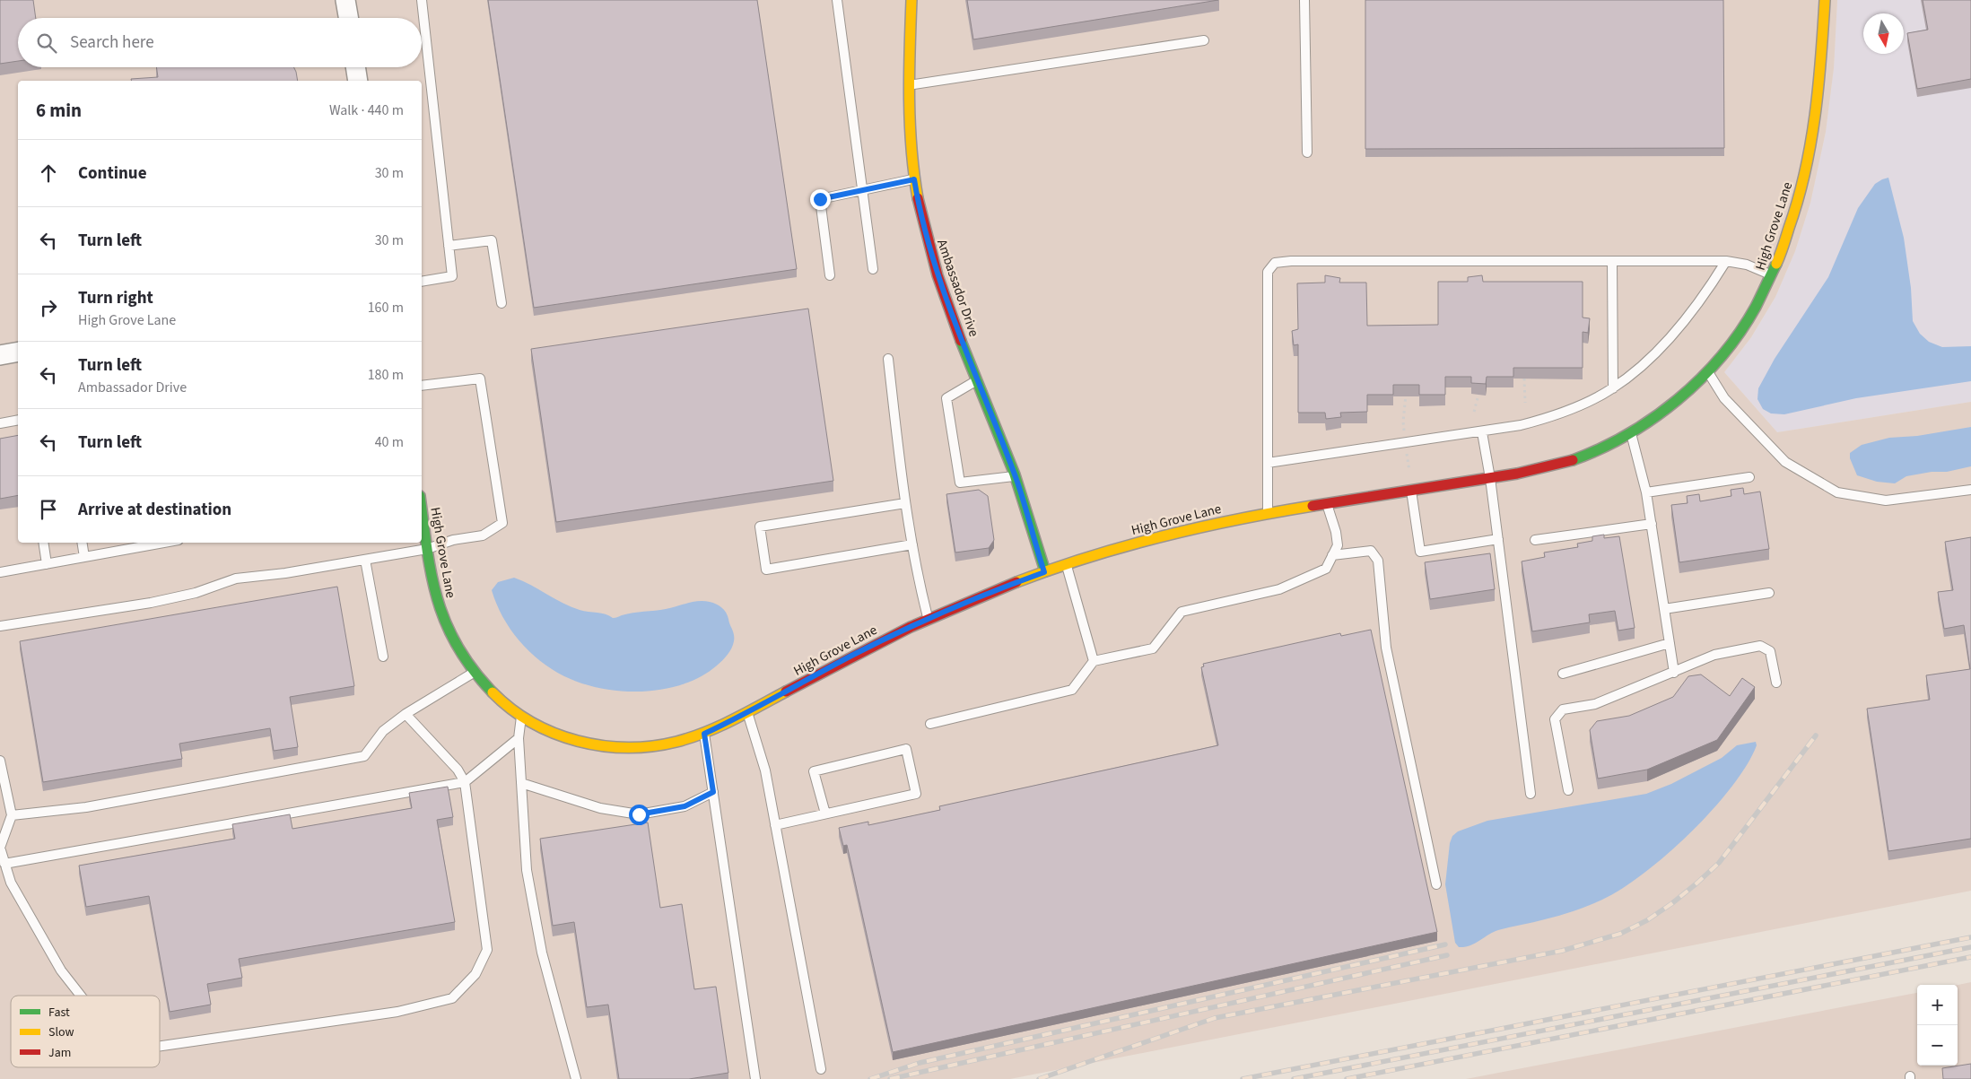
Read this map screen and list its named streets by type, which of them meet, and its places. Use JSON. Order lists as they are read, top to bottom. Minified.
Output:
{"streets":{"street":["High Grove Lane","Ambassador Drive"]},"crossings":[["High Grove Lane","Ambassador Drive"]],"legend":["Fast","Slow","Jam"],"north":"bottom","page":{"search":"Search here","heading":["6 min","Walk · 440 m"],"list":[["Continue","30 m"],["Turn left","30 m"],["Turn right","High Grove Lane","160 m"],["Turn left","Ambassador Drive","180 m"],["Turn left","40 m"],"Arrive at destination"],"map_buttons":["+","−"]}}
